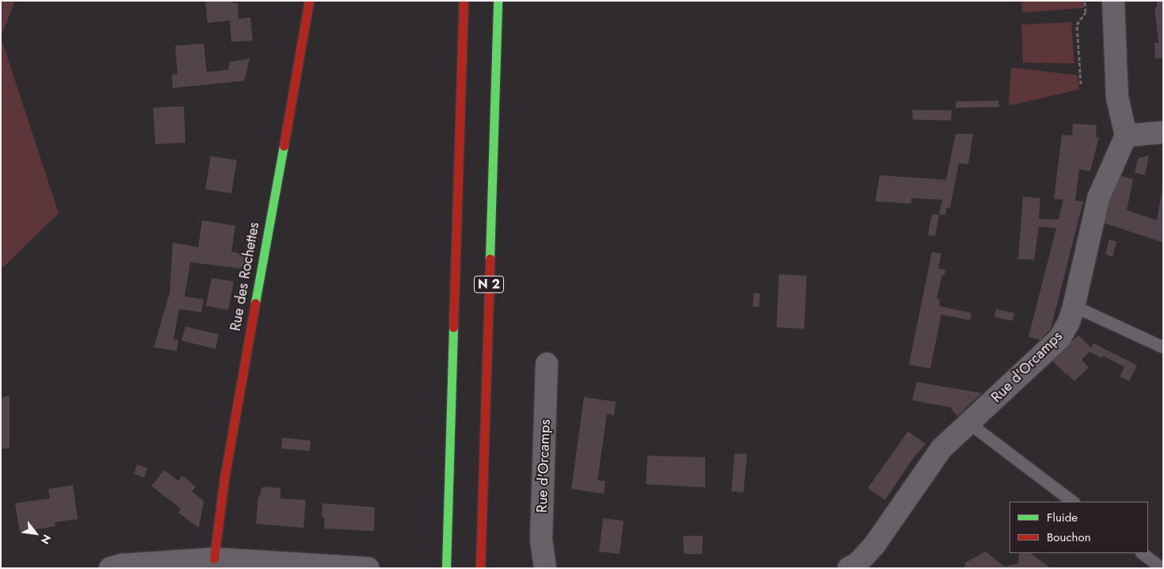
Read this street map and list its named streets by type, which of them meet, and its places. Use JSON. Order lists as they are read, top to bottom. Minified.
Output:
{"streets":{"main road":["Rue des Rochettes","N 2"],"street":["Rue d'Orcamps"]},"legend":["Fluide","Bouchon"],"north":"bottom right"}
